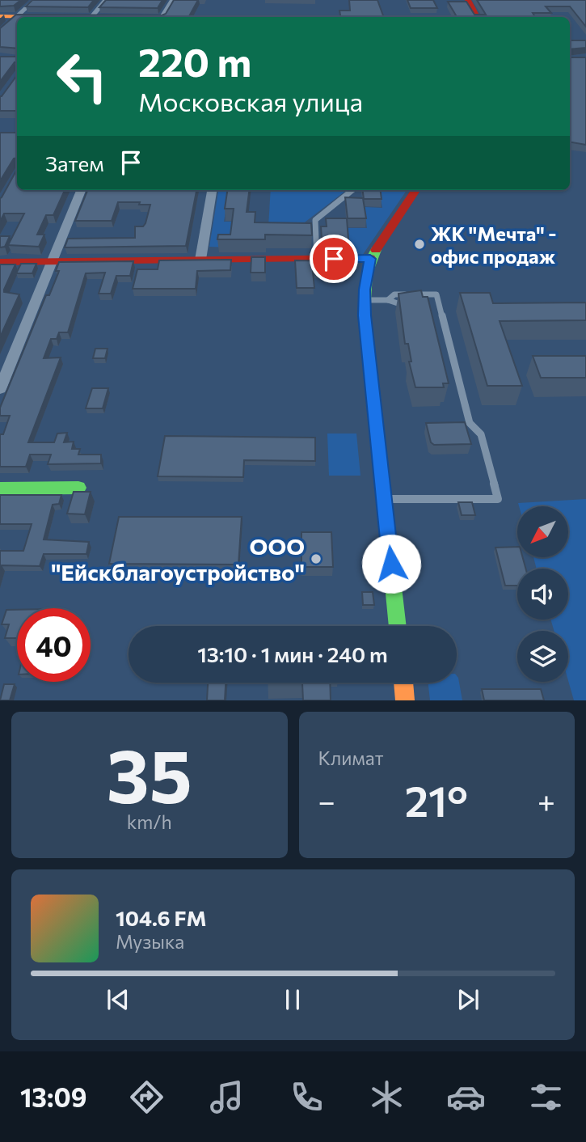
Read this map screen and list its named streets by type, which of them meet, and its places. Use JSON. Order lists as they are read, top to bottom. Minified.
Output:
{"places":["ЖК \"Мечта\" - офис продаж","ООО \"Ейскблагоустройство\""],"north":"bottom left","page":{"turn":["220 m","Московская улица"],"then":"Затем","limit":"40","trip":"13:10 · 1 мин · 240 m","tile":[["35","km/h"],"Климат"],"heat":["−","21°","+"],"song":["104.6 FM","Музыка"],"tabs":"13:09"}}
